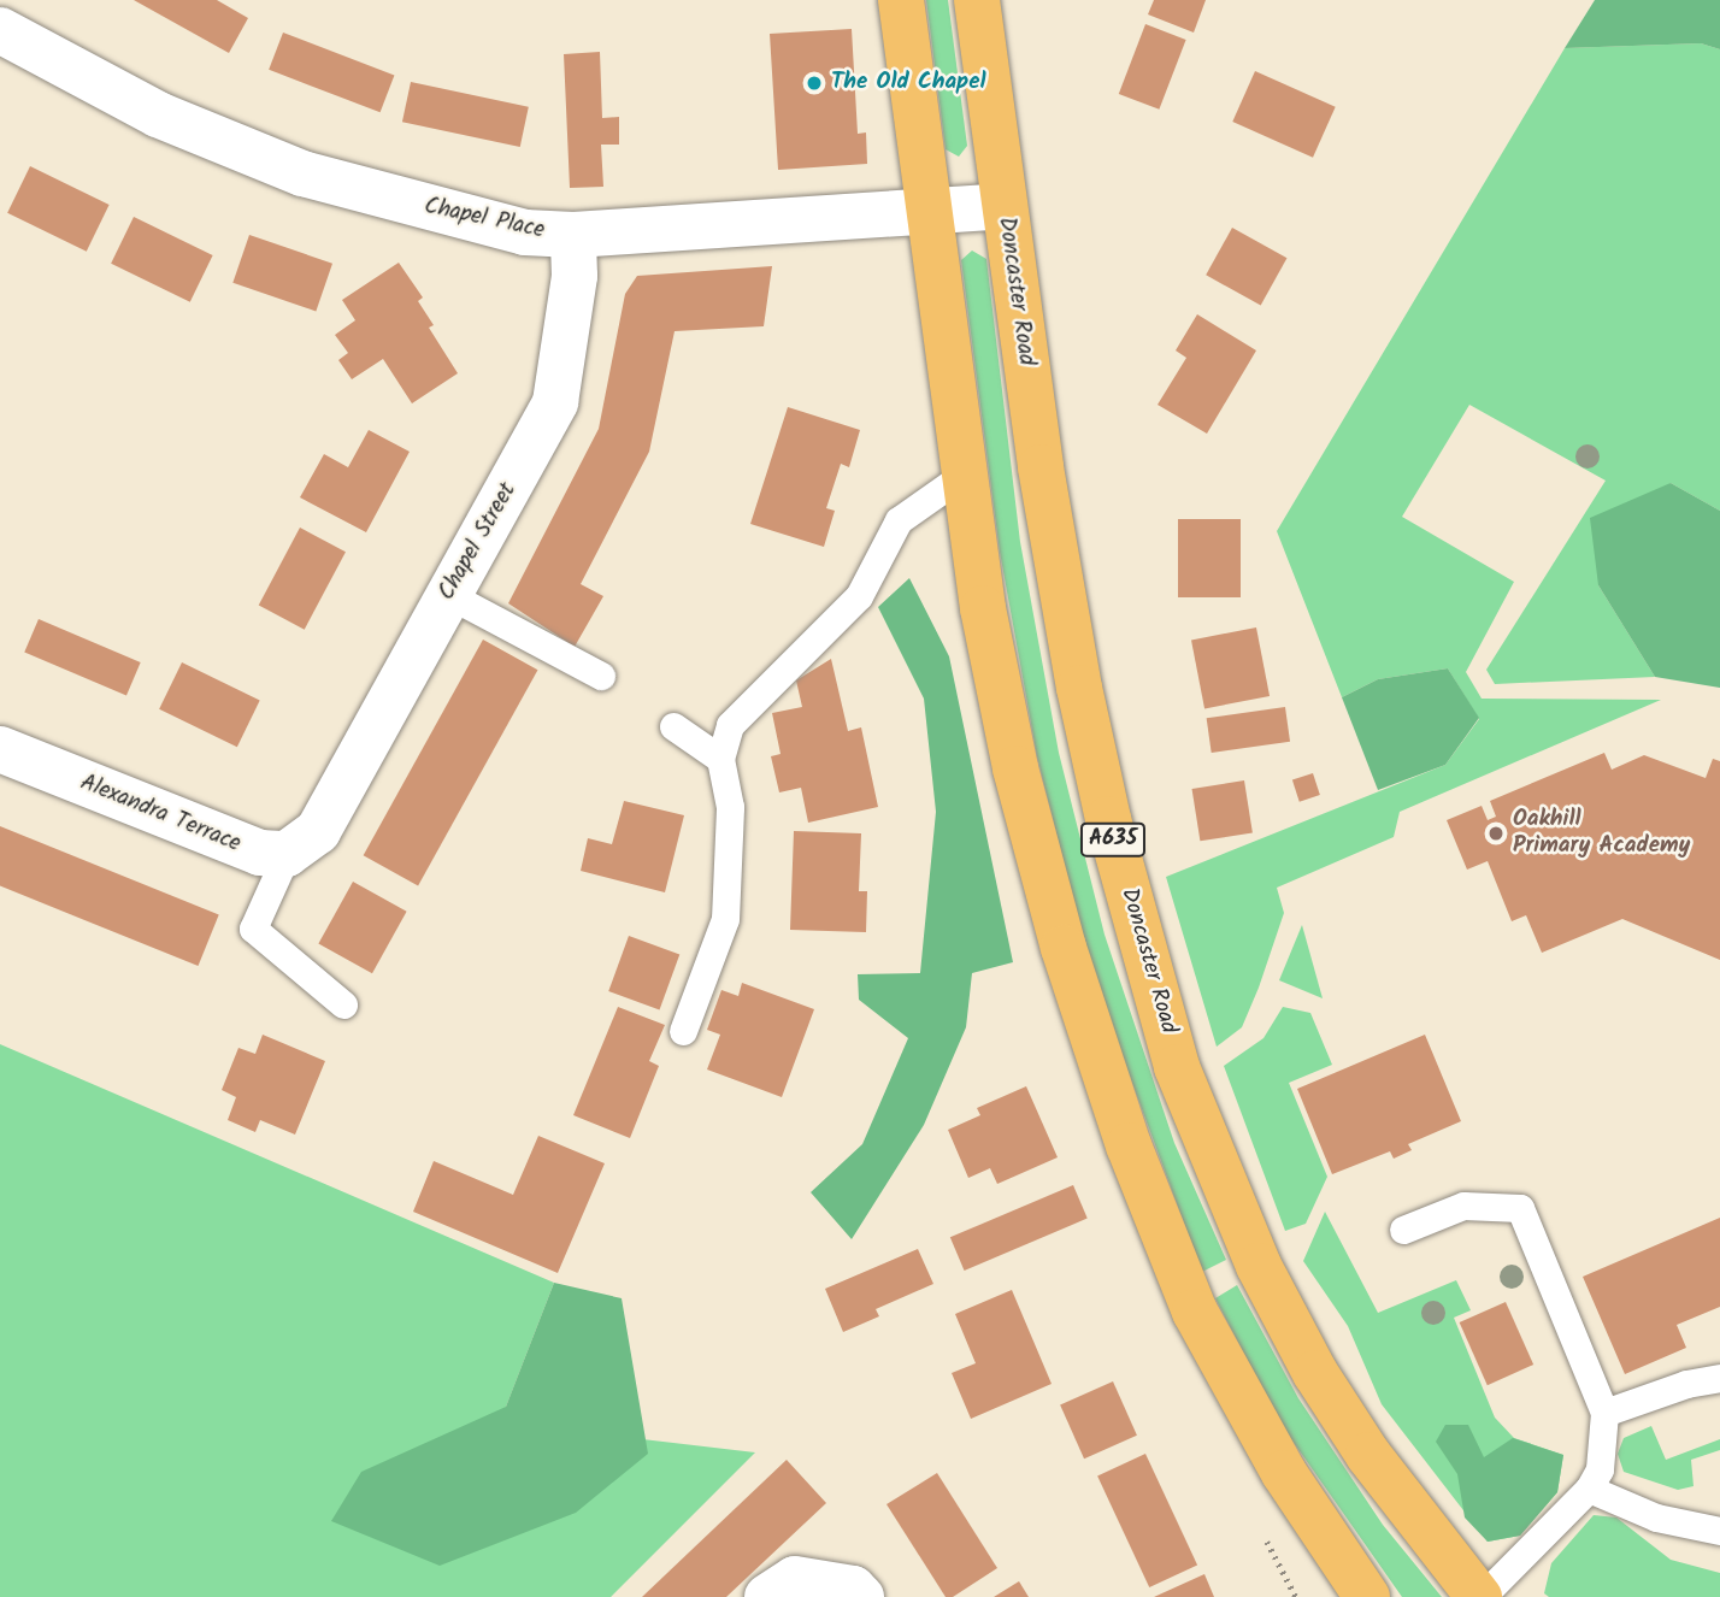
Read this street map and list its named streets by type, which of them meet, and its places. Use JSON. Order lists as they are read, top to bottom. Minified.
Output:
{"streets":{"highway":["Doncaster Road","A635"],"street":["Chapel Place","Chapel Street","Alexandra Terrace"]},"crossings":[["Chapel Place","Doncaster Road"],["Chapel Place","Chapel Street"],["Chapel Street","Alexandra Terrace"]],"places":["The Old Chapel","Oakhill Primary Academy"]}
